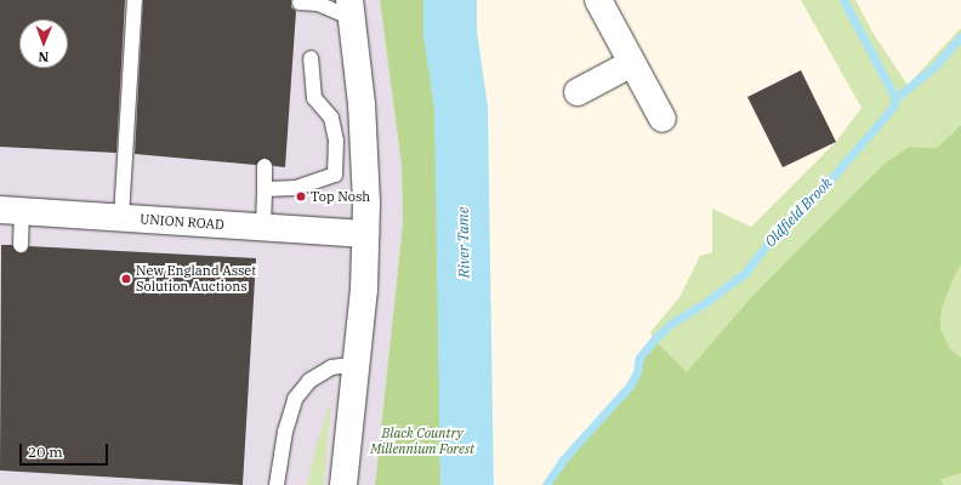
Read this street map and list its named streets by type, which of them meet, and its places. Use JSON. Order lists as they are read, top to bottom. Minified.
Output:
{"streets":{"street":["UNION ROAD"]},"water":["Oldfield Brook","River Tame"],"parks":["Black Country Millennium Forest"],"places":["Top Nosh","New England Asset Solution Auctions"],"scale_bar":"20 m","north":"bottom"}
